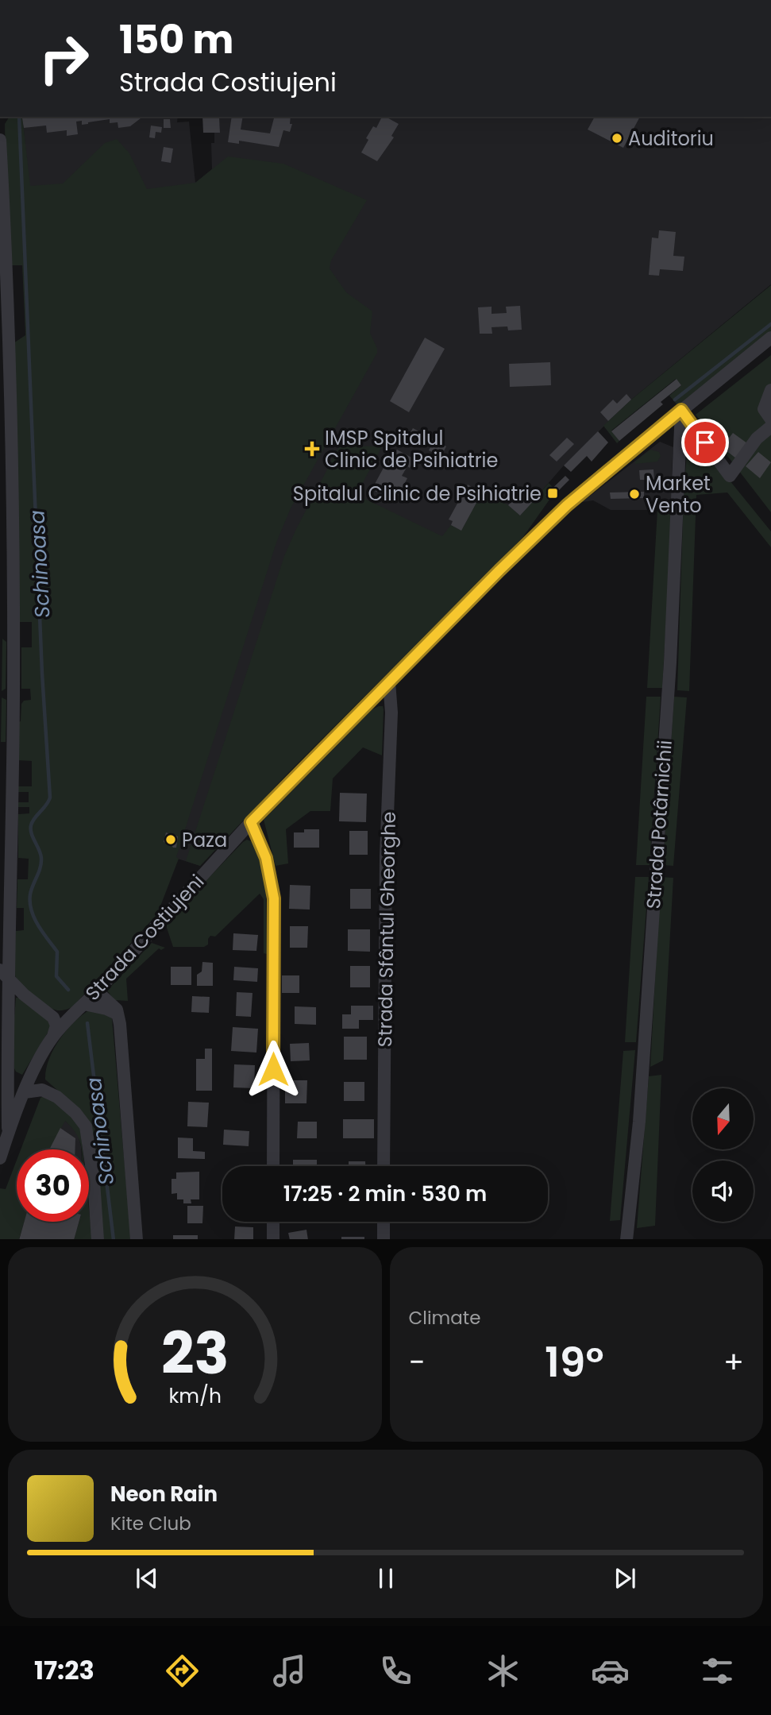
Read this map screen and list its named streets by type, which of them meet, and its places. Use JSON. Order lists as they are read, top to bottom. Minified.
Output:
{"streets":{"street":["Strada Potârnichii","Strada Sfântul Gheorghe","Strada Costiujeni"]},"crossings":[["Strada Potârnichii","Strada Costiujeni"],["Strada Sfântul Gheorghe","Strada Costiujeni"]],"water":["Schinoasa"],"places":{"other":["Auditoriu","Market Vento","Paza"],"health":["IMSP Spitalul Clinic de Psihiatrie"],"transit":["Spitalul Clinic de Psihiatrie"]},"north":"bottom","page":{"turn":["150 m","Strada Costiujeni"],"limit":"30","trip":"17:25 · 2 min · 530 m","tile":"Climate","heat":["−","19°","+"],"song":["Neon Rain","Kite Club"],"tabs":"17:23","gauge":["23","km/h"]}}
